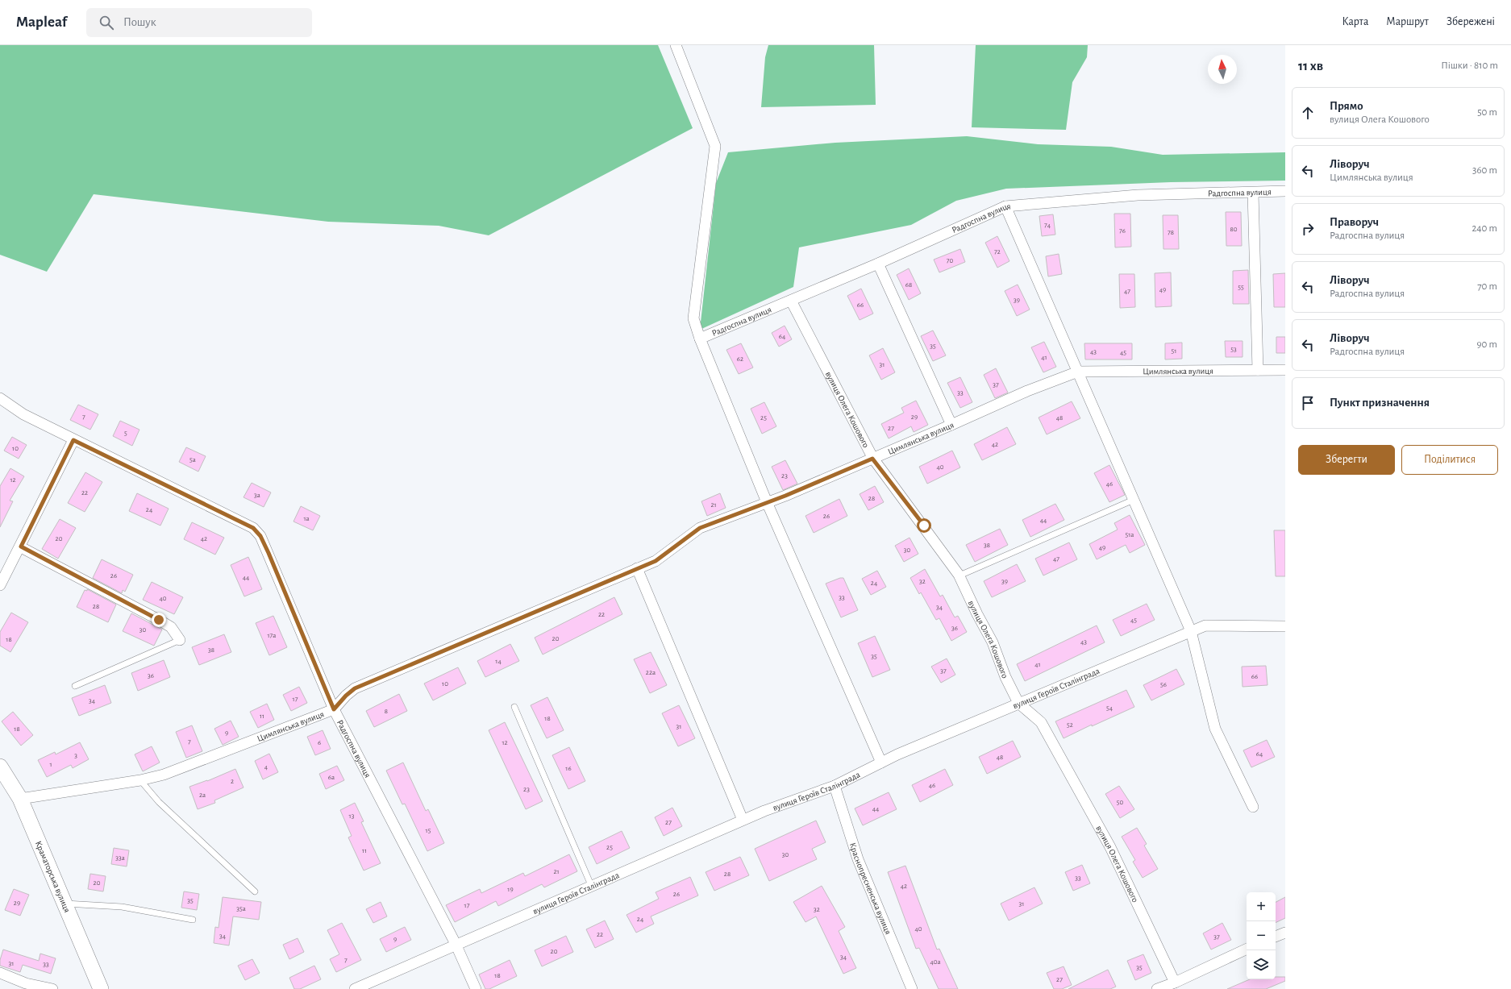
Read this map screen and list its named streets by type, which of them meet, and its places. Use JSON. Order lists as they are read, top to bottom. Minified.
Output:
{"streets":{"street":["Радгоспна вулиця","Цимлянська вулиця","вулиця Олега Кошового","вулиця Героїв Сталінграда","Краматорська вулиця","Краснопресненська вулиця"]},"crossings":[["Радгоспна вулиця","Цимлянська вулиця"],["Радгоспна вулиця","вулиця Олега Кошового"],["Радгоспна вулиця","вулиця Героїв Сталінграда"],["Цимлянська вулиця","вулиця Олега Кошового"],["Цимлянська вулиця","Краматорська вулиця"],["вулиця Олега Кошового","вулиця Героїв Сталінграда"],["вулиця Героїв Сталінграда","Краснопресненська вулиця"]],"house_numbers":["74","80","76","78","72","70","68","55","49","47","39","66","64","35","53","51","43","45","41","62","31","37","33","7","29","25","48","27","5","42","10","5а","40","23","12","46","22","3а","28","21","24","26","1а","44","51а","20","42","38","49","30","47","26","44","32","39","24","33","40","28","34","22","45","36","30","17а","20","18","43","38","35","14","41","37","22а","36","66","10","56","17","34","54","8","11","18","52","31","18","9","7","6","12","64","3","48","1","4","16","6а","2","46","23","2а","50","44","13","27","15","25","11","30","33а","21","28","33","20","42","19","26","35","29","31","17","35а","32","24","40","22","34","37","9","20","34","7","40а","31","33","35","18","27"],"north":"top","page":{"header":"Mapleaf","search":"Пошук","nav":["Карта","Маршрут","Збережені"],"heading":["11 хв","Пішки · 810 m"],"list":[["Прямо","вулиця Олега Кошового","50 m"],["Ліворуч","Цимлянська вулиця","360 m"],["Праворуч","Радгоспна вулиця","240 m"],["Ліворуч","Радгоспна вулиця","70 m"],["Ліворуч","Радгоспна вулиця","90 m"],"Пункт призначення"],"buttons":["Зберегти","Поділитися"],"map_buttons":["+","−"]}}
